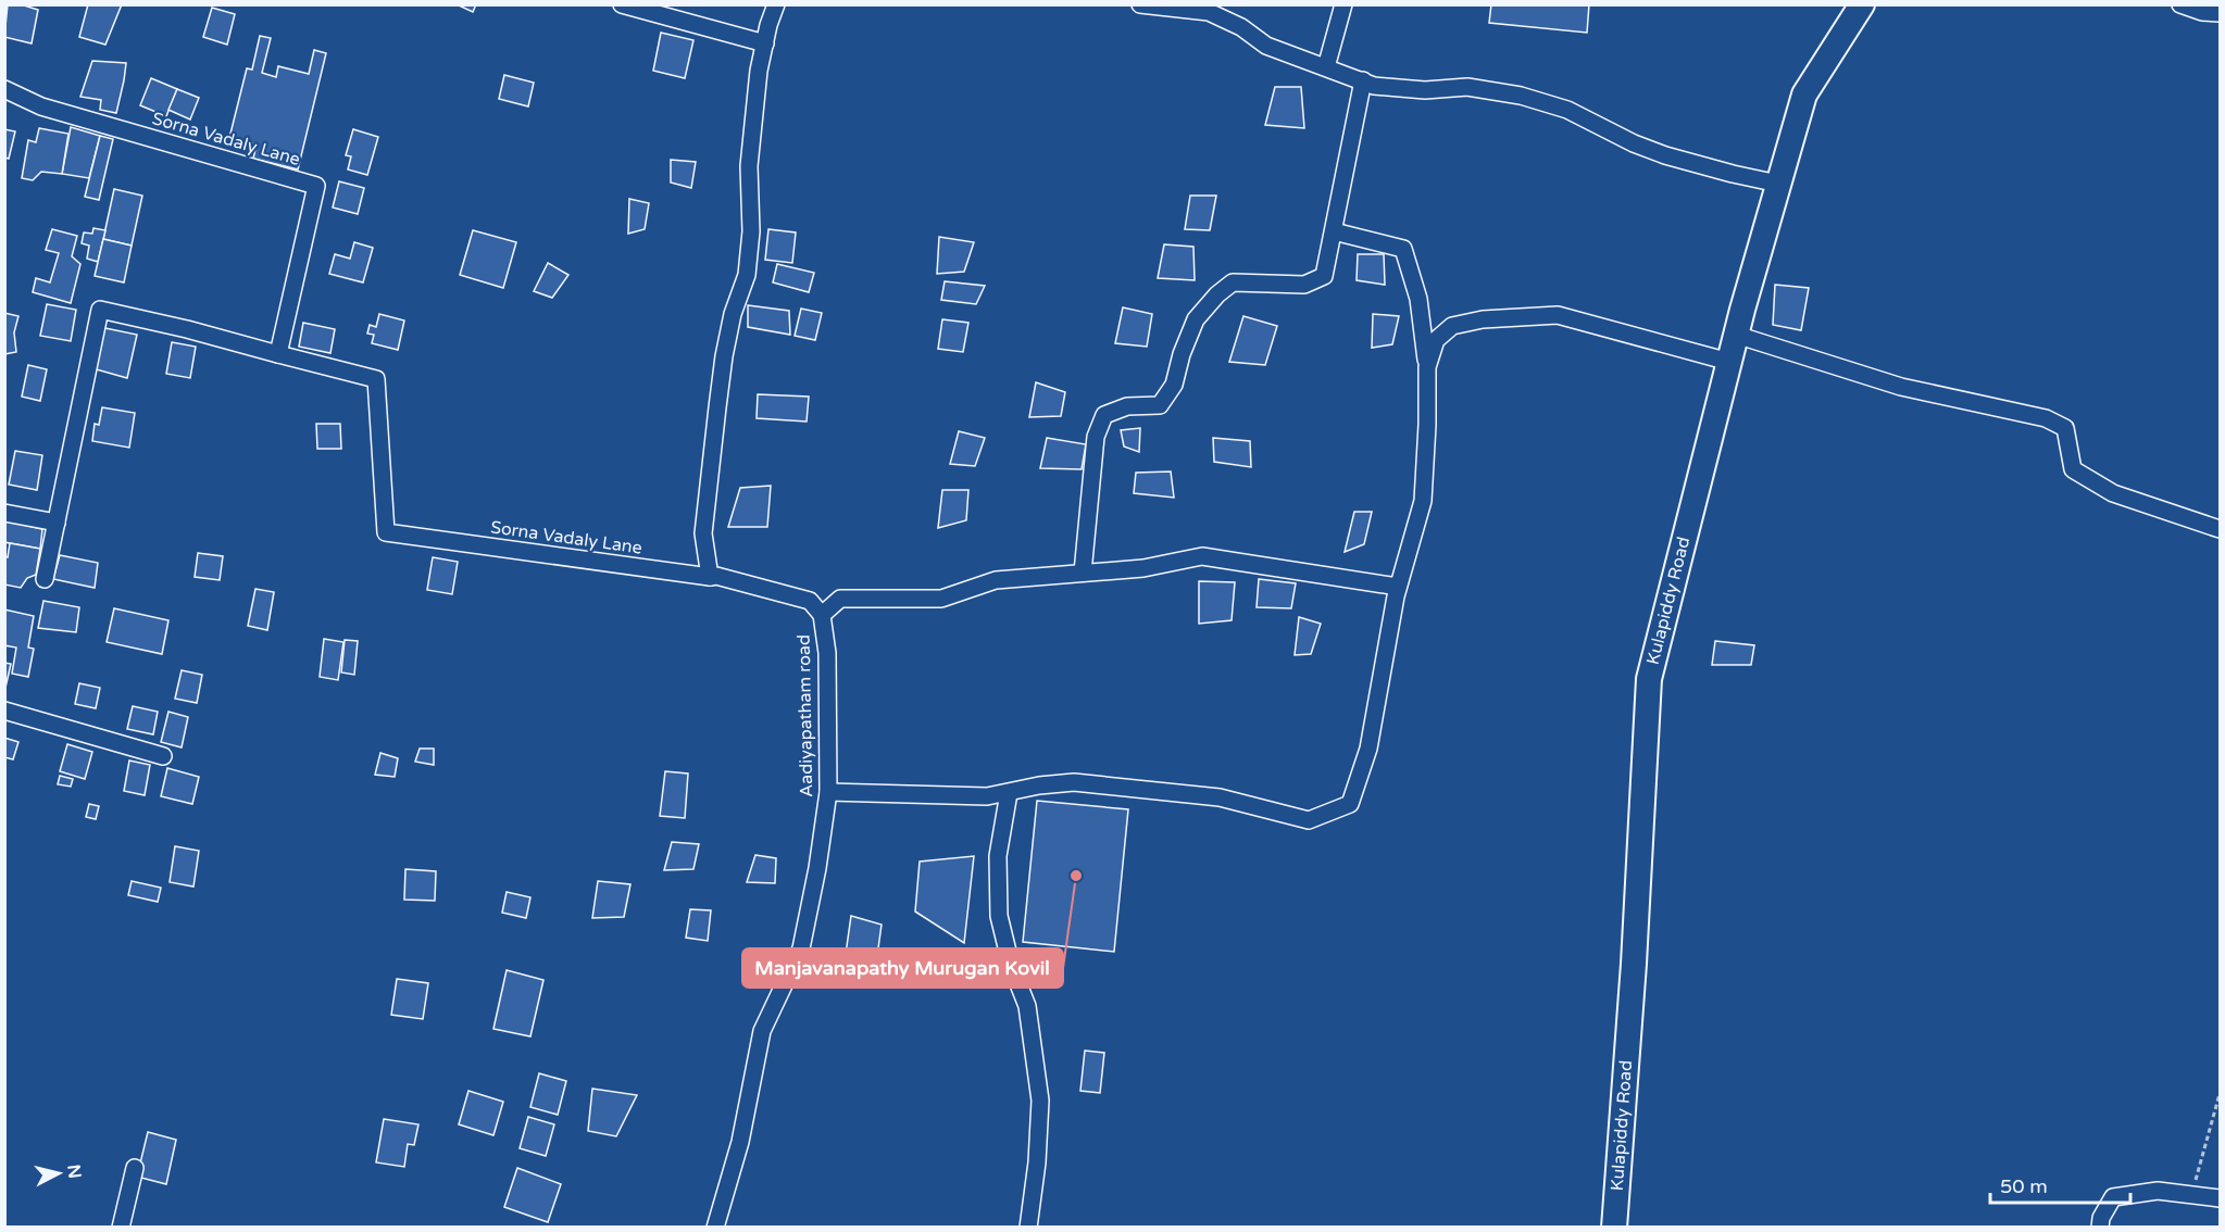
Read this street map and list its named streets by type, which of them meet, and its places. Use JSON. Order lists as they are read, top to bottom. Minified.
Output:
{"streets":{"main road":["Kulapiddy Road"],"street":["Sorna Vadaly Lane","Aadiyapatham road"]},"crossings":[["Sorna Vadaly Lane","Aadiyapatham road"]],"places":["Manjavanapathy Murugan Kovil"],"scale_bar":"50 m","north":"right"}
